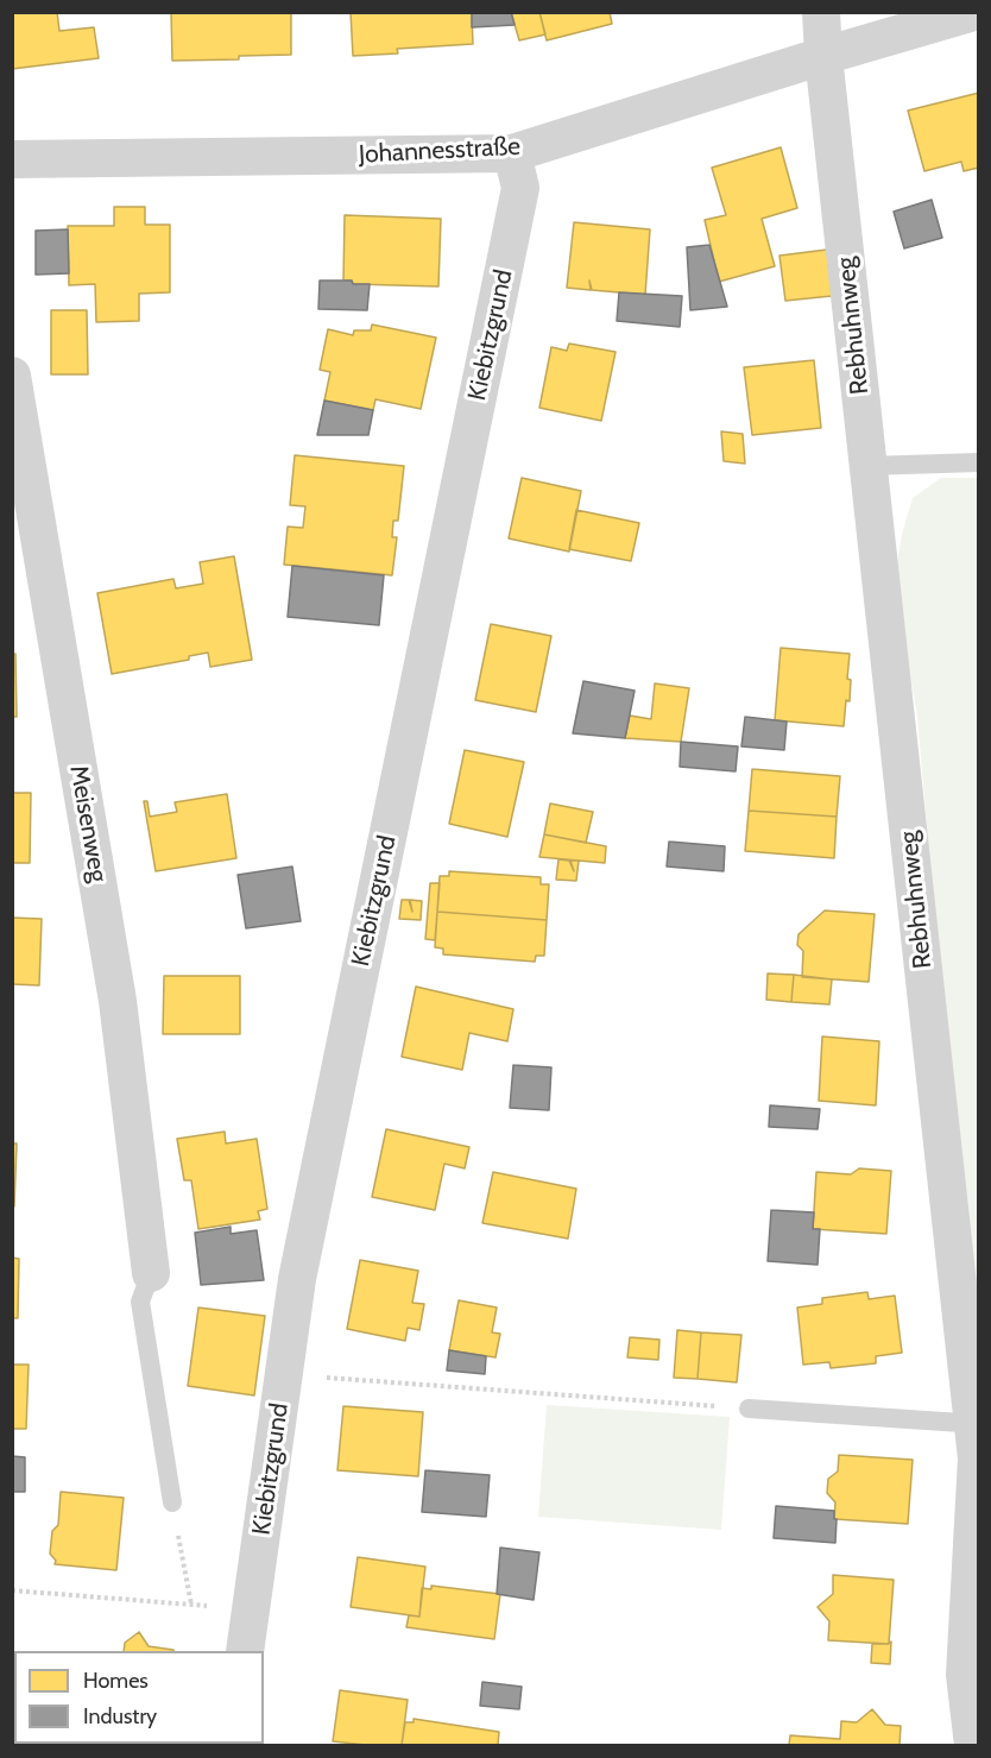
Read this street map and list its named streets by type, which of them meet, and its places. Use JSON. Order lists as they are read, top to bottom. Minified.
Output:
{"streets":{"street":["Johannesstraße","Rebhuhnweg","Kiebitzgrund","Meisenweg"]},"crossings":[["Johannesstraße","Rebhuhnweg"],["Johannesstraße","Kiebitzgrund"]],"legend":["Homes","Industry"]}
